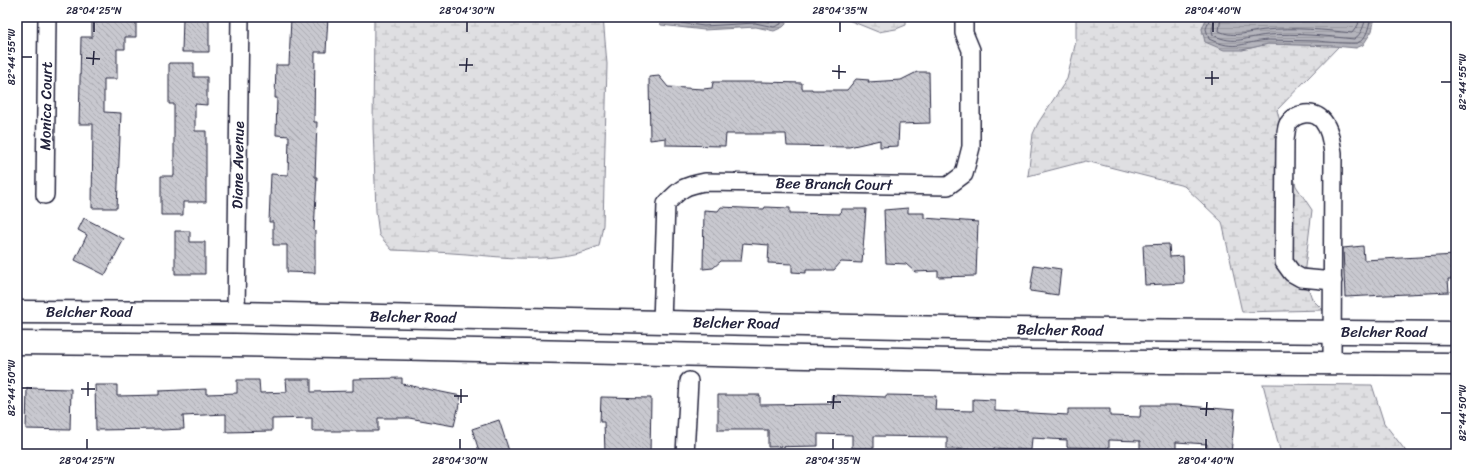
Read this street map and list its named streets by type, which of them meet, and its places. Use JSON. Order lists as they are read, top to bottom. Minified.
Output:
{"streets":{"main road":["Belcher Road"],"street":["Monica Court","Diane Avenue","Bee Branch Court"]},"crossings":[["Diane Avenue","Belcher Road"],["Bee Branch Court","Belcher Road"]],"coordinates":["28°04'25\"N","28°04'30\"N","28°04'35\"N","28°04'40\"N","82°44'55\"W","82°44'50\"W"]}
